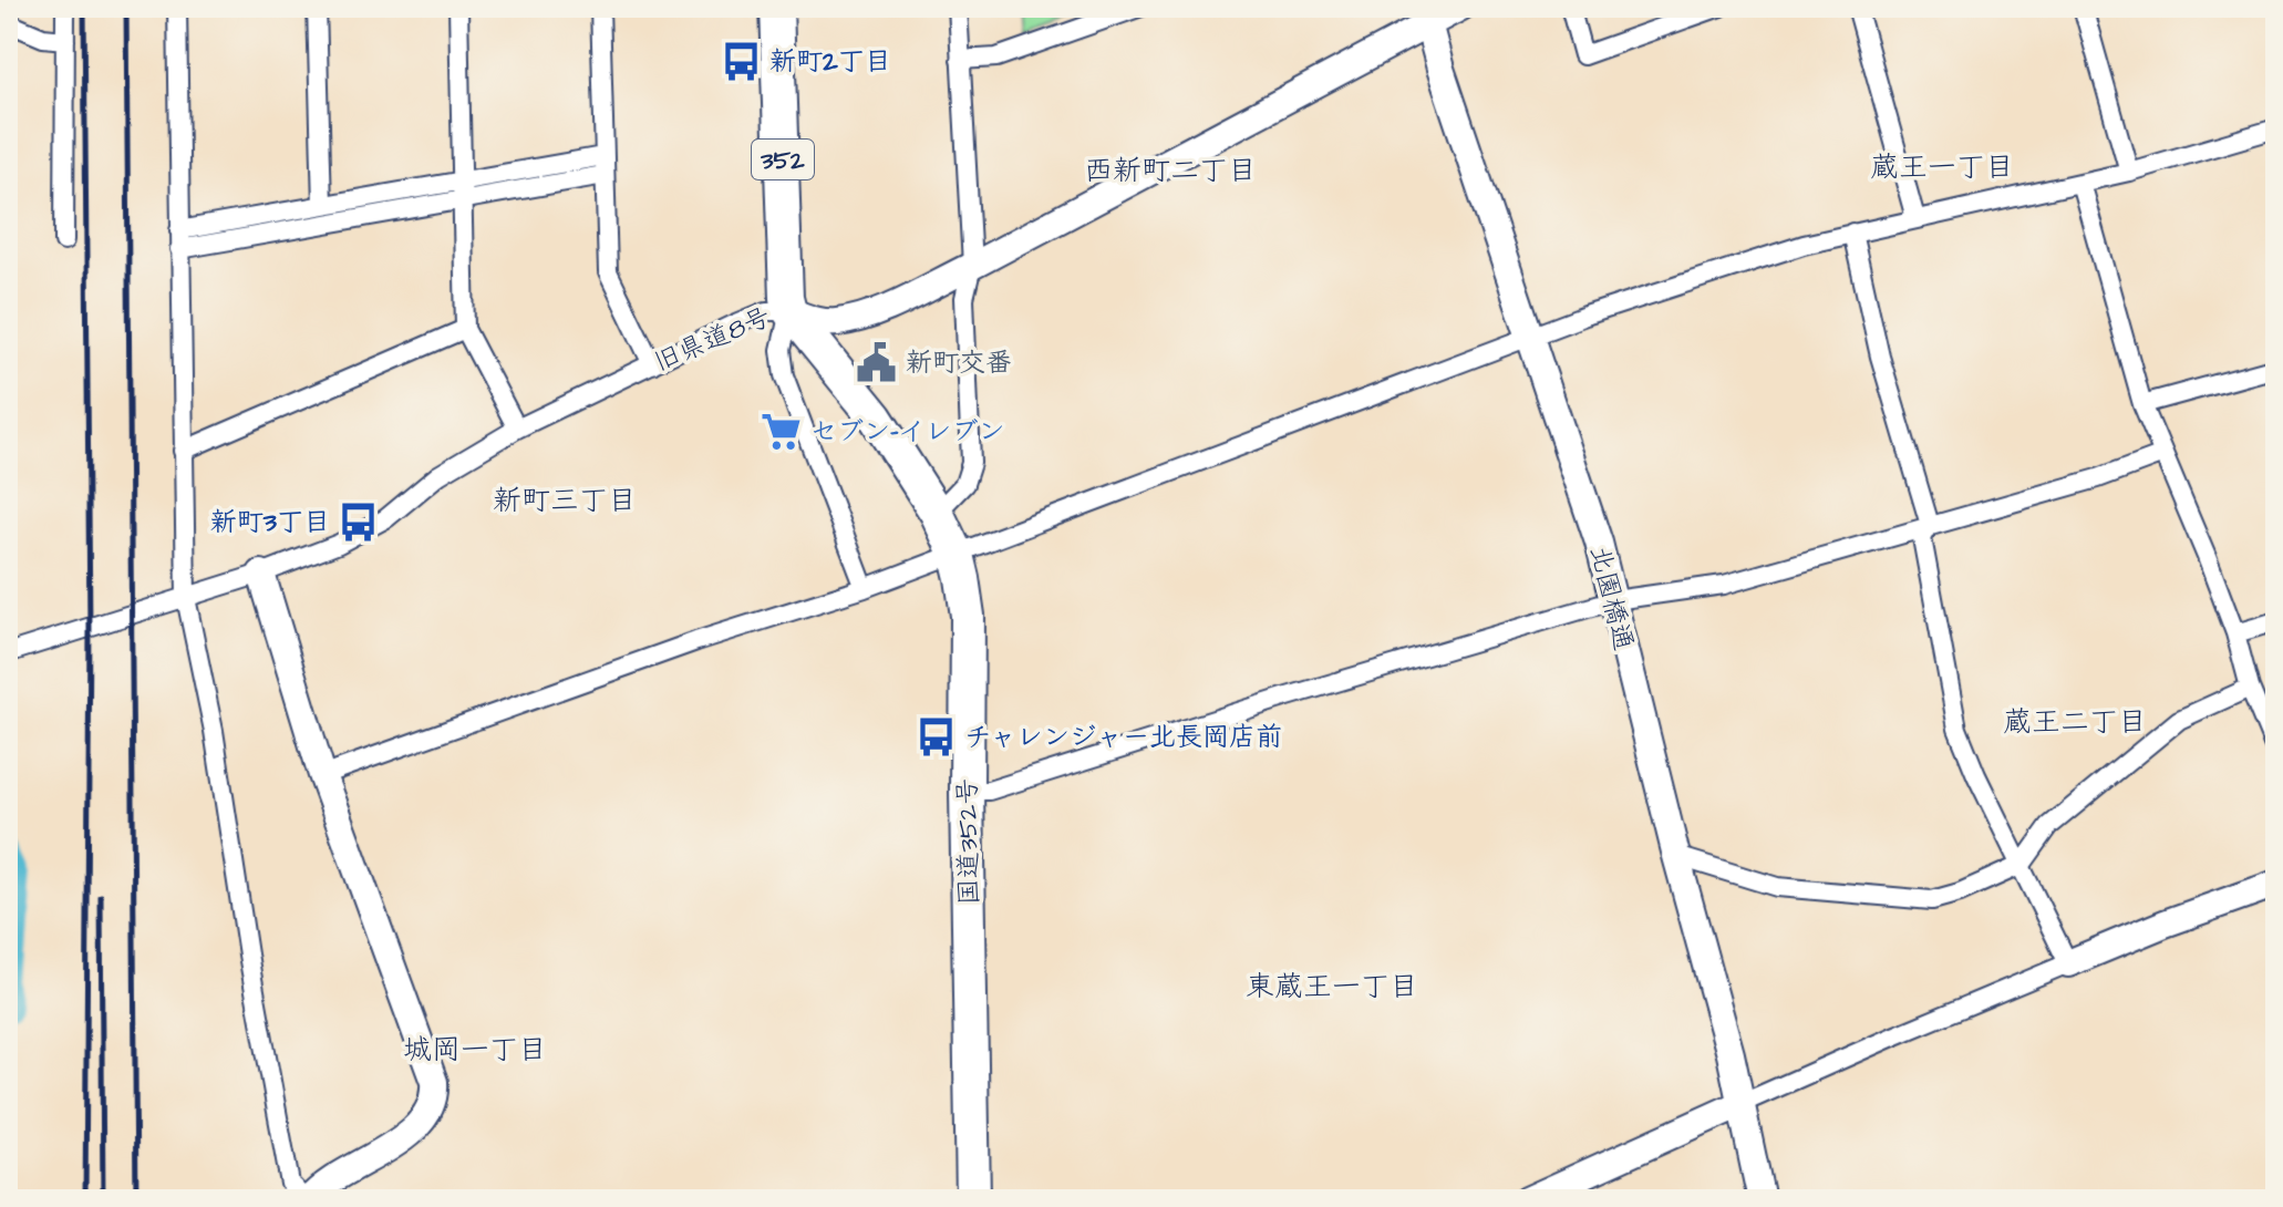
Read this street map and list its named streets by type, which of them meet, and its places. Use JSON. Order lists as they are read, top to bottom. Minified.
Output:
{"streets":{"highway":["352","国道352号"],"street":["旧県道8号","北園橋通"]},"crossings":[["352","旧県道8号"],["352","国道352号"],["旧県道8号","北園橋通"],["旧県道8号","国道352号"]],"districts":["蔵王一丁目","西新町二丁目","新町三丁目","蔵王二丁目","東蔵王一丁目","城岡一丁目"],"places":{"bus stop":["新町2丁目","新町3丁目","チャレンジャー北長岡店前"],"public building":["新町交番"],"supermarket":["セブン-イレブン"]}}
